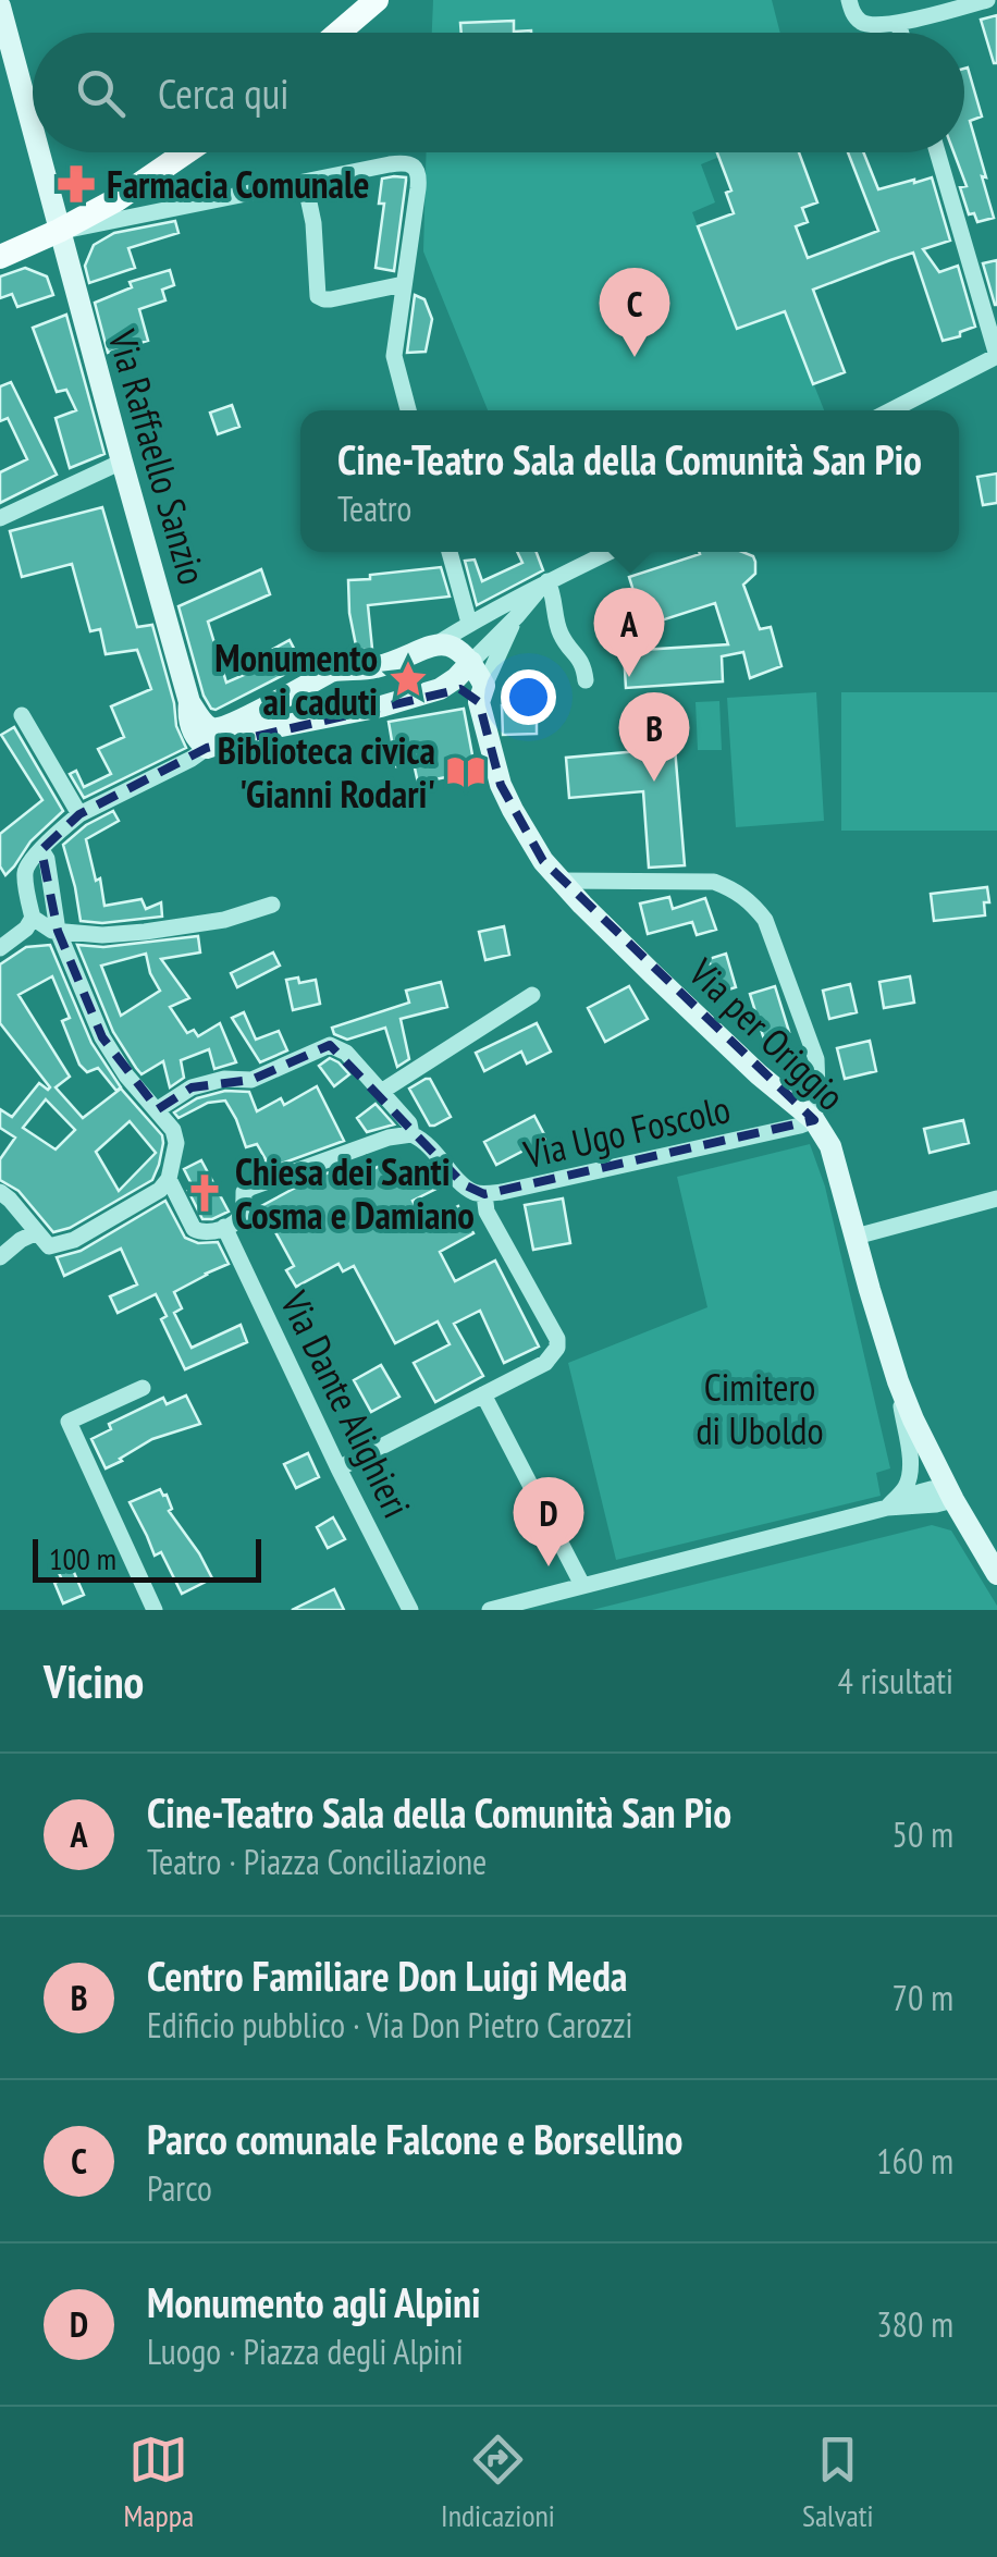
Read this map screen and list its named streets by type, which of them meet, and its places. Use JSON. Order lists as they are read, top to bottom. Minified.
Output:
{"streets":{"street":["Via Raffaello Sanzio","Via per Origgio","Via Ugo Foscolo","Via Dante Alighieri"]},"crossings":[["Via per Origgio","Via Ugo Foscolo"]],"parks":["Cimitero di Uboldo"],"places":{"pharmacy":["Farmacia Comunale"],"place":["Monumento ai caduti"],"library":["Biblioteca civica 'Gianni Rodari'"],"church":["Chiesa dei Santi Cosma e Damiano"]},"scale_bar":"100 m","page":{"search":"Cerca qui","pins":["C","A","B","D"],"popup":["Cine-Teatro Sala della Comunità San Pio","Teatro"],"scale":"100 m","heading":["Vicino","4 risultati"],"list":[{"mark":"A","name":"Cine-Teatro Sala della Comunità San Pio","note":"Teatro · Piazza Conciliazione","value":"50 m"},{"mark":"B","name":"Centro Familiare Don Luigi Meda","note":"Edificio pubblico · Via Don Pietro Carozzi","value":"70 m"},{"mark":"C","name":"Parco comunale Falcone e Borsellino","note":"Parco","value":"160 m"},{"mark":"D","name":"Monumento agli Alpini","note":"Luogo · Piazza degli Alpini","value":"380 m"}],"nav":["Mappa","Indicazioni","Salvati"]}}
